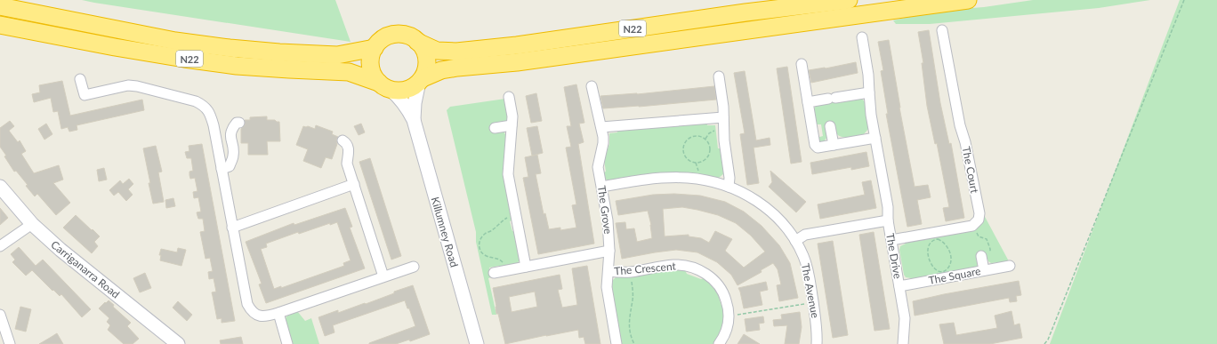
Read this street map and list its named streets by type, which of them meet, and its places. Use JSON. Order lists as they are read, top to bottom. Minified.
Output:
{"streets":{"highway":["N22"],"street":["The Court","The Grove","Killumney Road","The Drive","The Crescent","Carriganarra Road","The Square","The Avenue"]},"crossings":[["N22","Killumney Road"],["The Grove","The Crescent"],["The Grove","The Avenue"],["The Drive","The Square"],["The Drive","The Avenue"]]}
